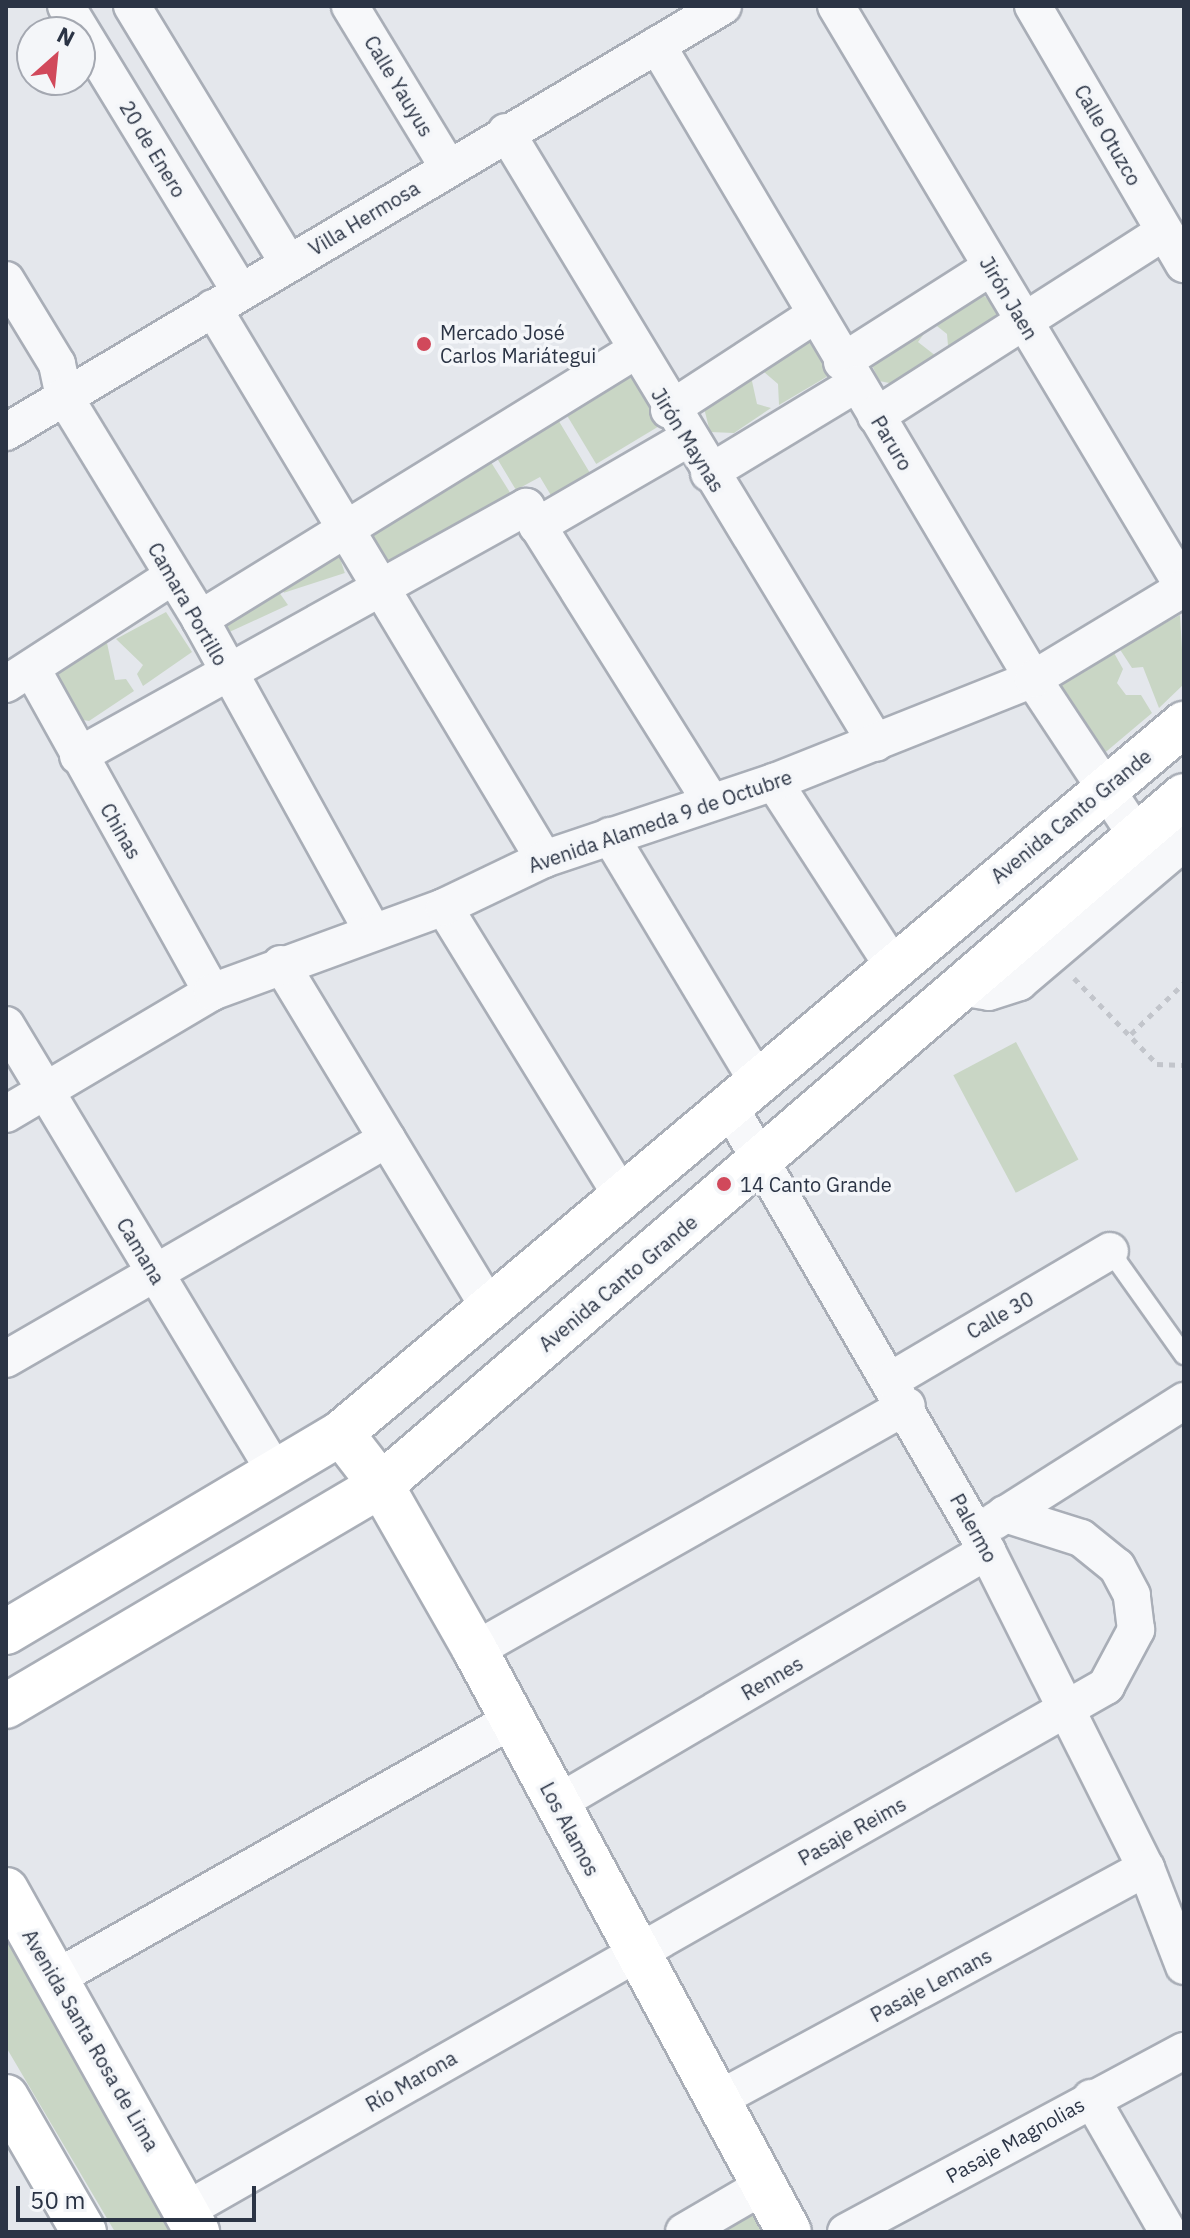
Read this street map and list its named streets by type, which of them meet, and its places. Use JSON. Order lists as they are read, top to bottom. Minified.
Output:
{"streets":{"main road":["Avenida Canto Grande","Los Alamos","Avenida Santa Rosa de Lima"],"street":["Calle Yauyus","Calle Otuzco","20 de Enero","Villa Hermosa","Jirón Jaen","Jirón Maynas","Paruro","Camara Portillo","Avenida Alameda 9 de Octubre","Chinas","Camana","Calle 30","Palermo","Rennes","Pasaje Reims","Pasaje Lemans","Río Marona","Pasaje Magnolias"]},"crossings":[["Calle Yauyus","Villa Hermosa"],["20 de Enero","Villa Hermosa"],["20 de Enero","Avenida Alameda 9 de Octubre"],["Villa Hermosa","Jirón Maynas"],["Villa Hermosa","Paruro"],["Villa Hermosa","Camara Portillo"],["Jirón Jaen","Avenida Alameda 9 de Octubre"],["Jirón Maynas","Avenida Alameda 9 de Octubre"],["Paruro","Avenida Canto Grande"],["Paruro","Avenida Alameda 9 de Octubre"],["Camara Portillo","Avenida Alameda 9 de Octubre"],["Avenida Canto Grande","Camana"],["Avenida Canto Grande","Palermo"],["Avenida Canto Grande","Los Alamos"],["Avenida Alameda 9 de Octubre","Chinas"],["Avenida Alameda 9 de Octubre","Camana"],["Avenida Alameda 9 de Octubre","Palermo"],["Calle 30","Palermo"],["Calle 30","Los Alamos"],["Palermo","Rennes"],["Palermo","Pasaje Reims"],["Palermo","Pasaje Lemans"],["Rennes","Los Alamos"],["Rennes","Pasaje Reims"],["Los Alamos","Pasaje Reims"],["Los Alamos","Pasaje Lemans"],["Los Alamos","Río Marona"],["Pasaje Reims","Río Marona"],["Avenida Santa Rosa de Lima","Río Marona"]],"places":["Mercado José Carlos Mariátegui","14 Canto Grande"],"scale_bar":"50 m","north":"top right"}
